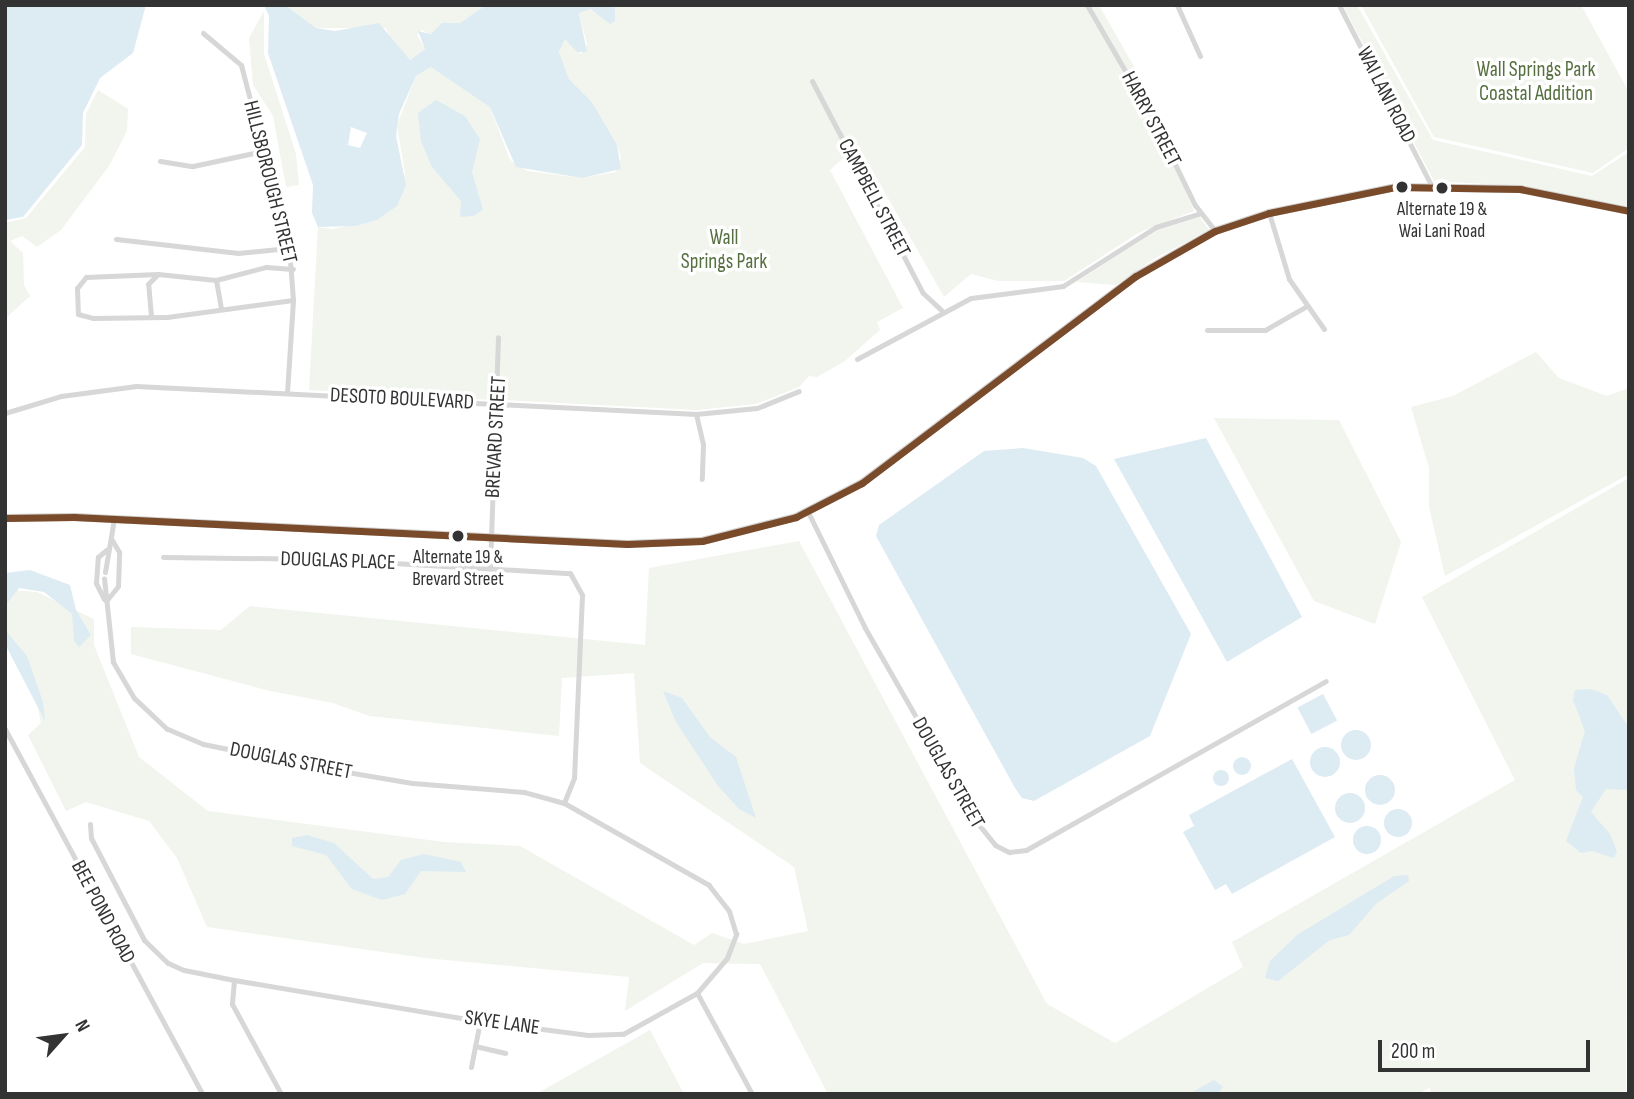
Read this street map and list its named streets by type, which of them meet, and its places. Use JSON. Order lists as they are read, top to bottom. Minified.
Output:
{"streets":{"street":["WAI LANI ROAD","HARRY STREET","HILLSBOROUGH STREET","CAMPBELL STREET","DESOTO BOULEVARD","BREVARD STREET","DOUGLAS PLACE","DOUGLAS STREET","BEE POND ROAD","SKYE LANE"]},"crossings":[["HILLSBOROUGH STREET","DESOTO BOULEVARD"],["DESOTO BOULEVARD","BREVARD STREET"],["BREVARD STREET","DOUGLAS PLACE"],["DOUGLAS PLACE","DOUGLAS STREET"],["DOUGLAS PLACE","SKYE LANE"],["DOUGLAS STREET","SKYE LANE"]],"parks":["Wall Springs Park Coastal Addition","Wall Springs Park"],"places":["Alternate 19 & Wai Lani Road","Alternate 19 & Brevard Street"],"scale_bar":"200 m","north":"top right"}
